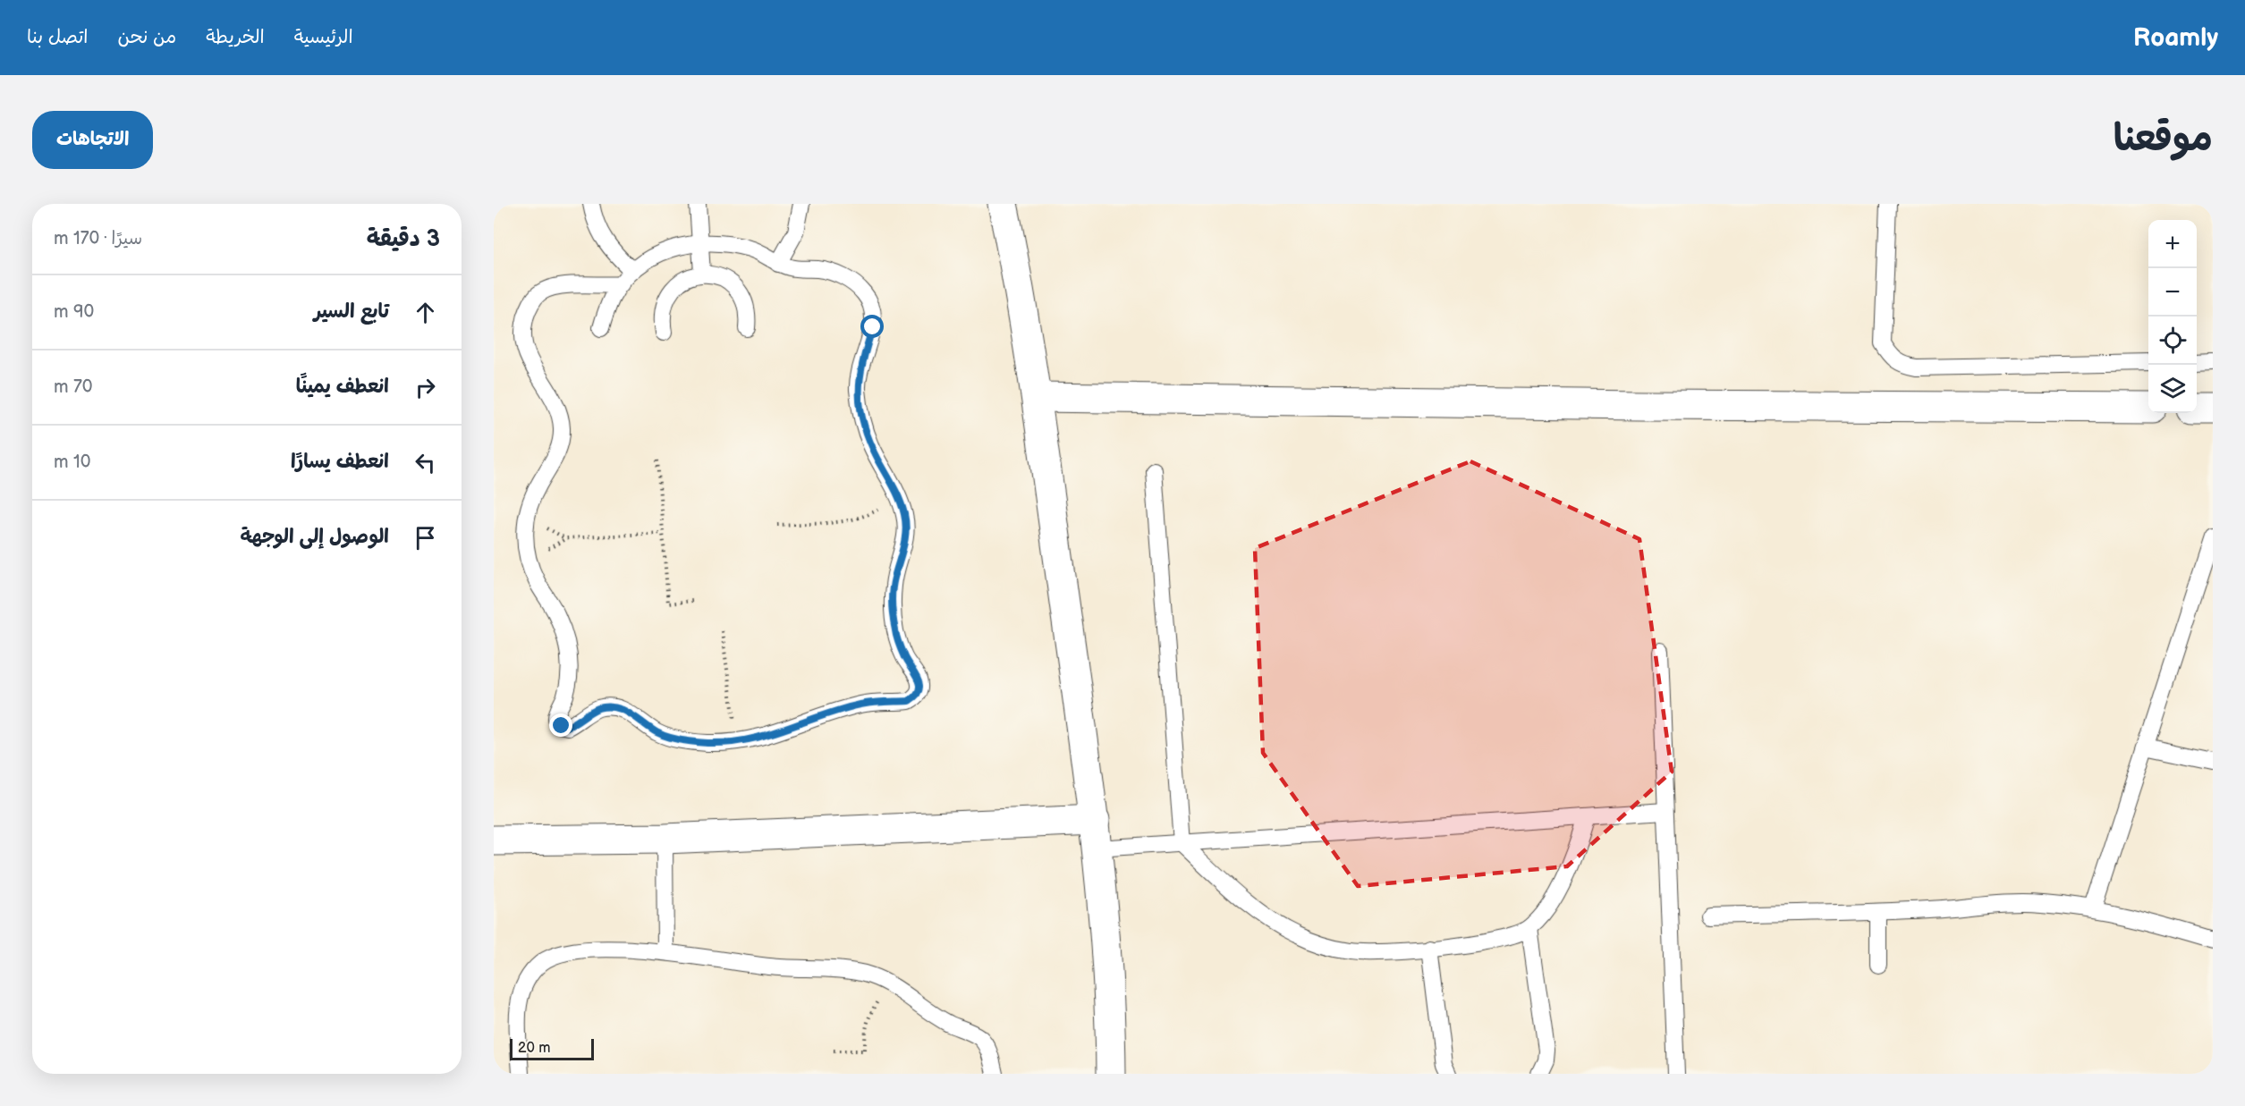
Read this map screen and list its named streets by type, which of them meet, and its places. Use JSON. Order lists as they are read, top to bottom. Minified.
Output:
{"scale_bar":"20 m","page":{"header":"Roamly","nav":["الرئيسية","الخريطة","من نحن","اتصل بنا"],"title":"موقعنا","buttons":"الاتجاهات","heading":["3 دقيقة","سيرًا · 170 m"],"map_buttons":["+","−"],"list":[["تابع السير","90 m"],["انعطف يمينًا","70 m"],["انعطف يسارًا","10 m"],"الوصول إلى الوجهة"],"scale":"20 m"}}
